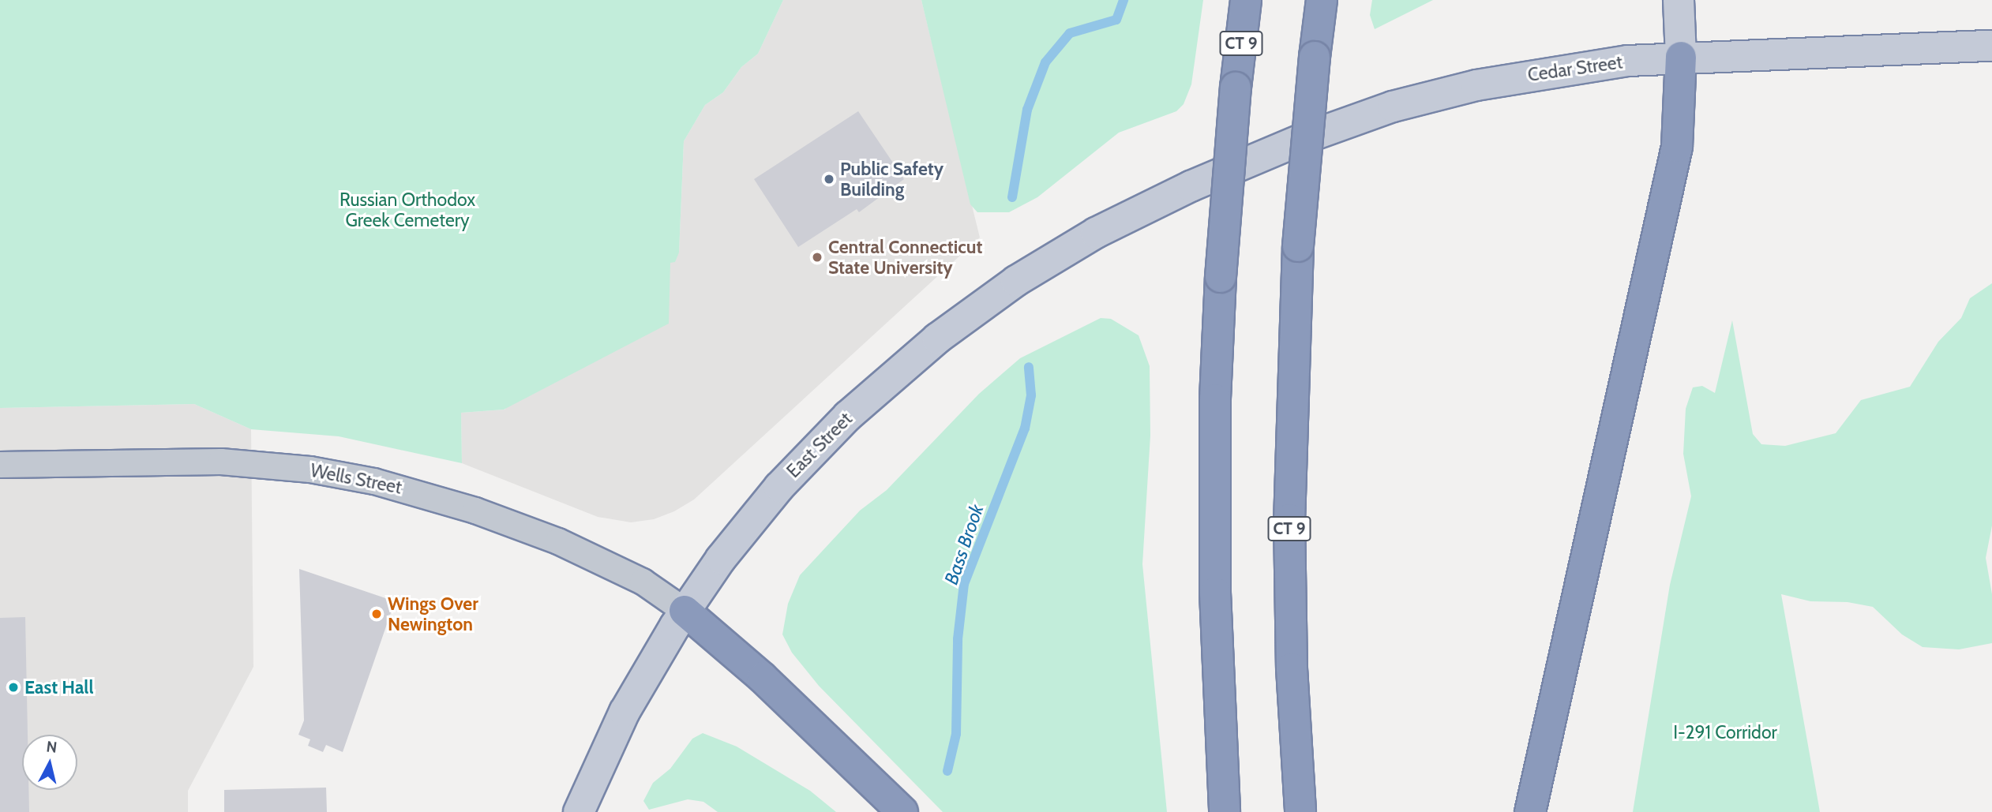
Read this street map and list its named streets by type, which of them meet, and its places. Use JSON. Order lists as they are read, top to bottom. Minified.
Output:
{"streets":{"highway":["CT 9"],"main road":["Cedar Street","East Street"],"street":["Wells Street"]},"crossings":[["Cedar Street","East Street"],["East Street","Wells Street"]],"water":["Bass Brook"],"parks":["Russian Orthodox Greek Cemetery","I-291 Corridor"],"places":["Public Safety Building","Central Connecticut State University","Wings Over Newington","East Hall"],"north":"top"}
